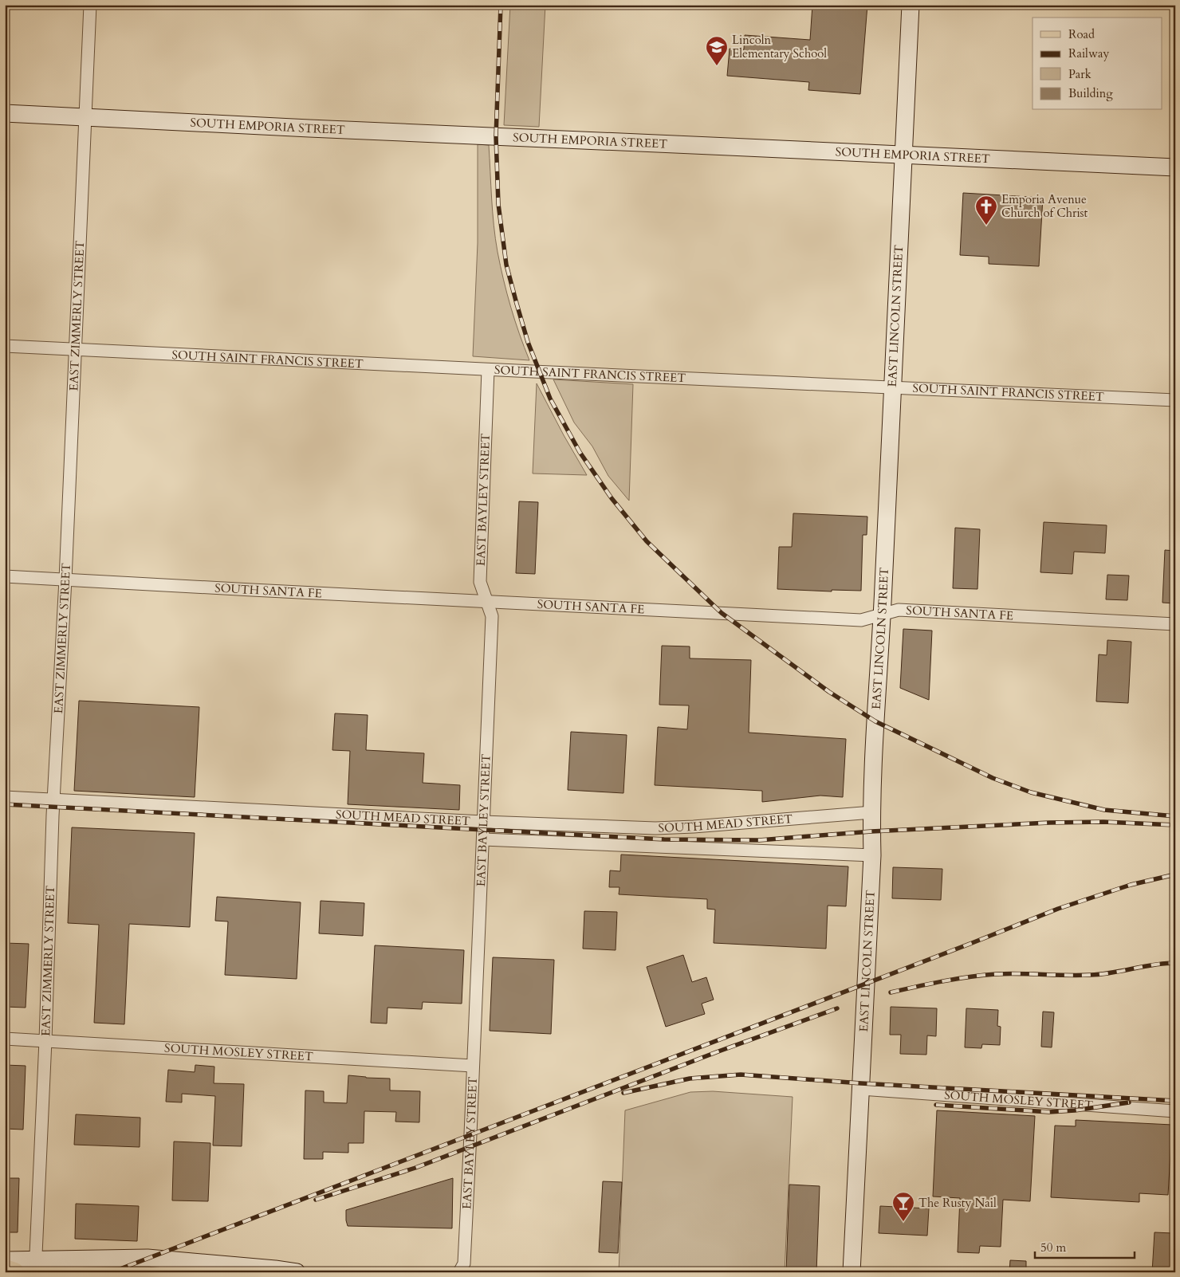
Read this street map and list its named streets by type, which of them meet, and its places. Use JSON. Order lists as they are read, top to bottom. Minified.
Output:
{"streets":{"street":["SOUTH EMPORIA STREET","EAST ZIMMERLY STREET","EAST LINCOLN STREET","SOUTH SAINT FRANCIS STREET","EAST BAYLEY STREET","SOUTH SANTA FE","SOUTH MEAD STREET","SOUTH MOSLEY STREET"]},"crossings":[["SOUTH EMPORIA STREET","EAST ZIMMERLY STREET"],["SOUTH EMPORIA STREET","EAST LINCOLN STREET"],["EAST ZIMMERLY STREET","SOUTH SAINT FRANCIS STREET"],["EAST ZIMMERLY STREET","SOUTH SANTA FE"],["EAST ZIMMERLY STREET","SOUTH MEAD STREET"],["EAST ZIMMERLY STREET","SOUTH MOSLEY STREET"],["EAST LINCOLN STREET","SOUTH SAINT FRANCIS STREET"],["EAST LINCOLN STREET","SOUTH SANTA FE"],["EAST LINCOLN STREET","SOUTH MEAD STREET"],["EAST LINCOLN STREET","SOUTH MOSLEY STREET"],["SOUTH SAINT FRANCIS STREET","EAST BAYLEY STREET"],["EAST BAYLEY STREET","SOUTH SANTA FE"],["EAST BAYLEY STREET","SOUTH MEAD STREET"],["EAST BAYLEY STREET","SOUTH MOSLEY STREET"]],"places":{"school or university":["Lincoln Elementary School"],"church":["Emporia Avenue Church of Christ"],"bar":["The Rusty Nail"]},"legend":["Road","Railway","Park","Building"],"scale_bar":"50 m"}
